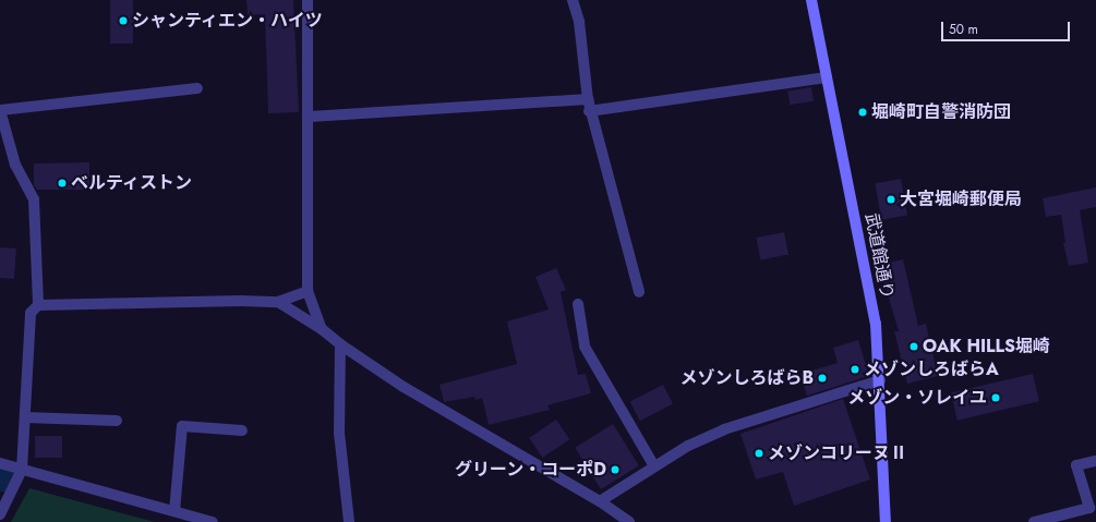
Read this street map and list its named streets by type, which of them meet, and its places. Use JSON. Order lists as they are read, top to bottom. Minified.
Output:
{"streets":{"street":["武道館通り"]},"places":["シャンティエン・ハイツ","堀崎町自警消防団","ベルティストン","大宮堀崎郵便局","OAK HILLS堀崎","メゾンしろばらA","メゾンしろばらB","メゾン・ソレイユ","メゾンコリーヌⅡ","グリーン・コーポD"],"scale_bar":"50 m"}
